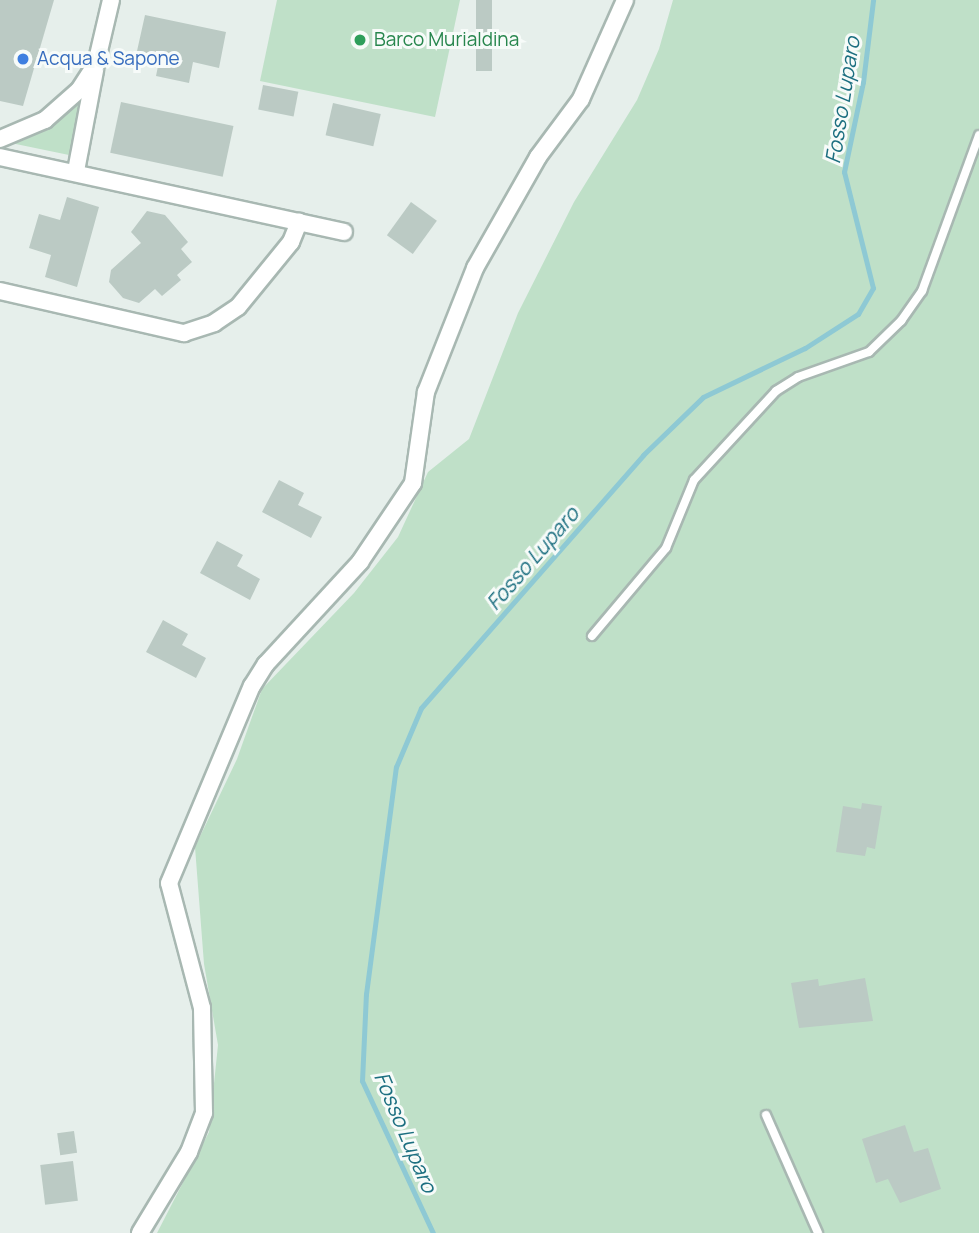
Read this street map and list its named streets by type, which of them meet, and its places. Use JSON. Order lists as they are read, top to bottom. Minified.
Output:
{"water":["Fosso Luparo"],"places":["Barco Murialdina","Acqua & Sapone"]}
